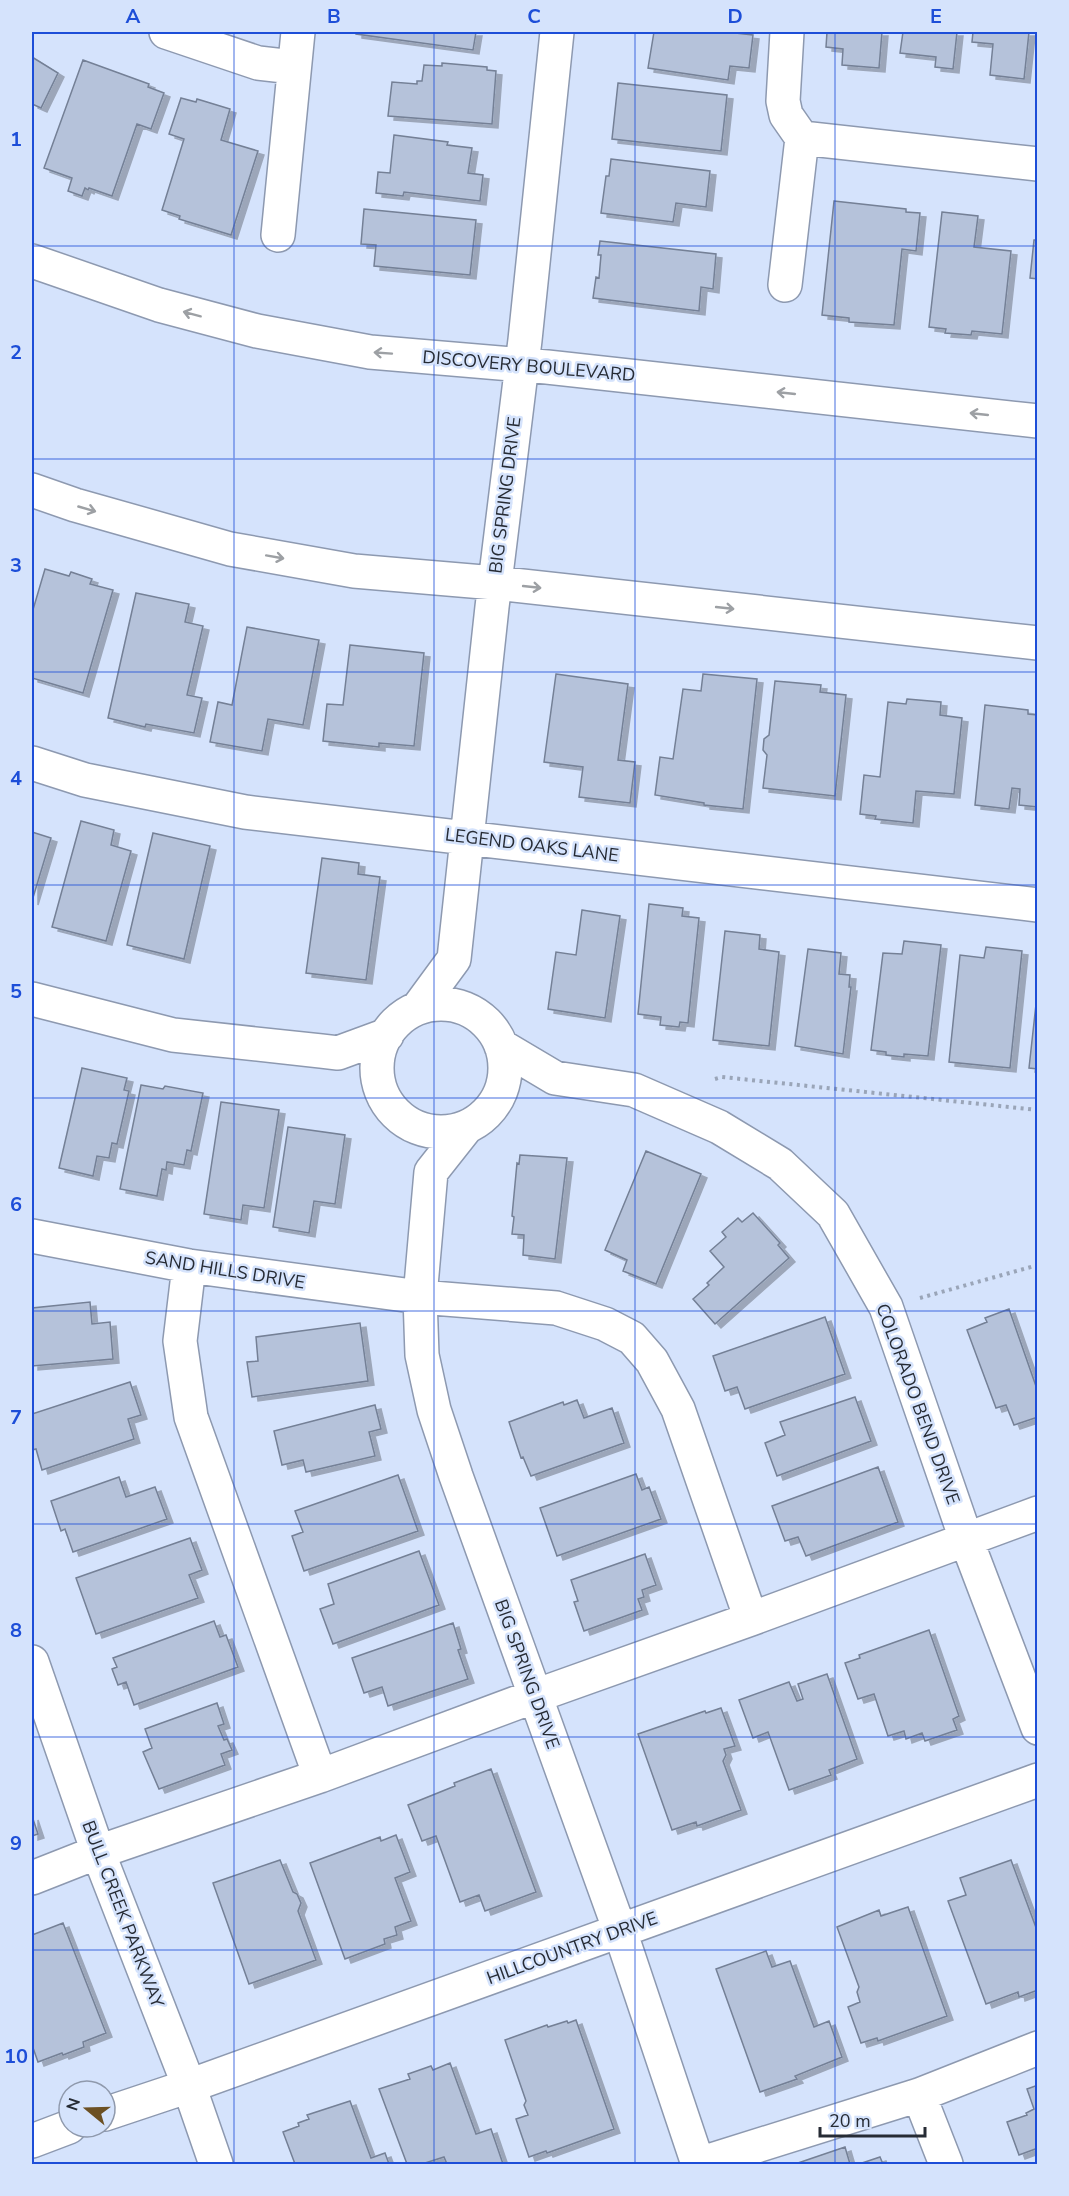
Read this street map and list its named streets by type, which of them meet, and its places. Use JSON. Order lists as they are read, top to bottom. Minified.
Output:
{"streets":{"street":["DISCOVERY BOULEVARD","BIG SPRING DRIVE","LEGEND OAKS LANE","SAND HILLS DRIVE","COLORADO BEND DRIVE","BULL CREEK PARKWAY","HILLCOUNTRY DRIVE"]},"crossings":[["DISCOVERY BOULEVARD","BIG SPRING DRIVE"],["BIG SPRING DRIVE","LEGEND OAKS LANE"],["BIG SPRING DRIVE","SAND HILLS DRIVE"],["BIG SPRING DRIVE","COLORADO BEND DRIVE"],["BIG SPRING DRIVE","HILLCOUNTRY DRIVE"],["BULL CREEK PARKWAY","HILLCOUNTRY DRIVE"]],"scale_bar":"20 m","north":"left","grid":{"columns":["A","B","C","D","E"],"rows":["1","2","3","4","5","6","7","8","9","10"]}}
